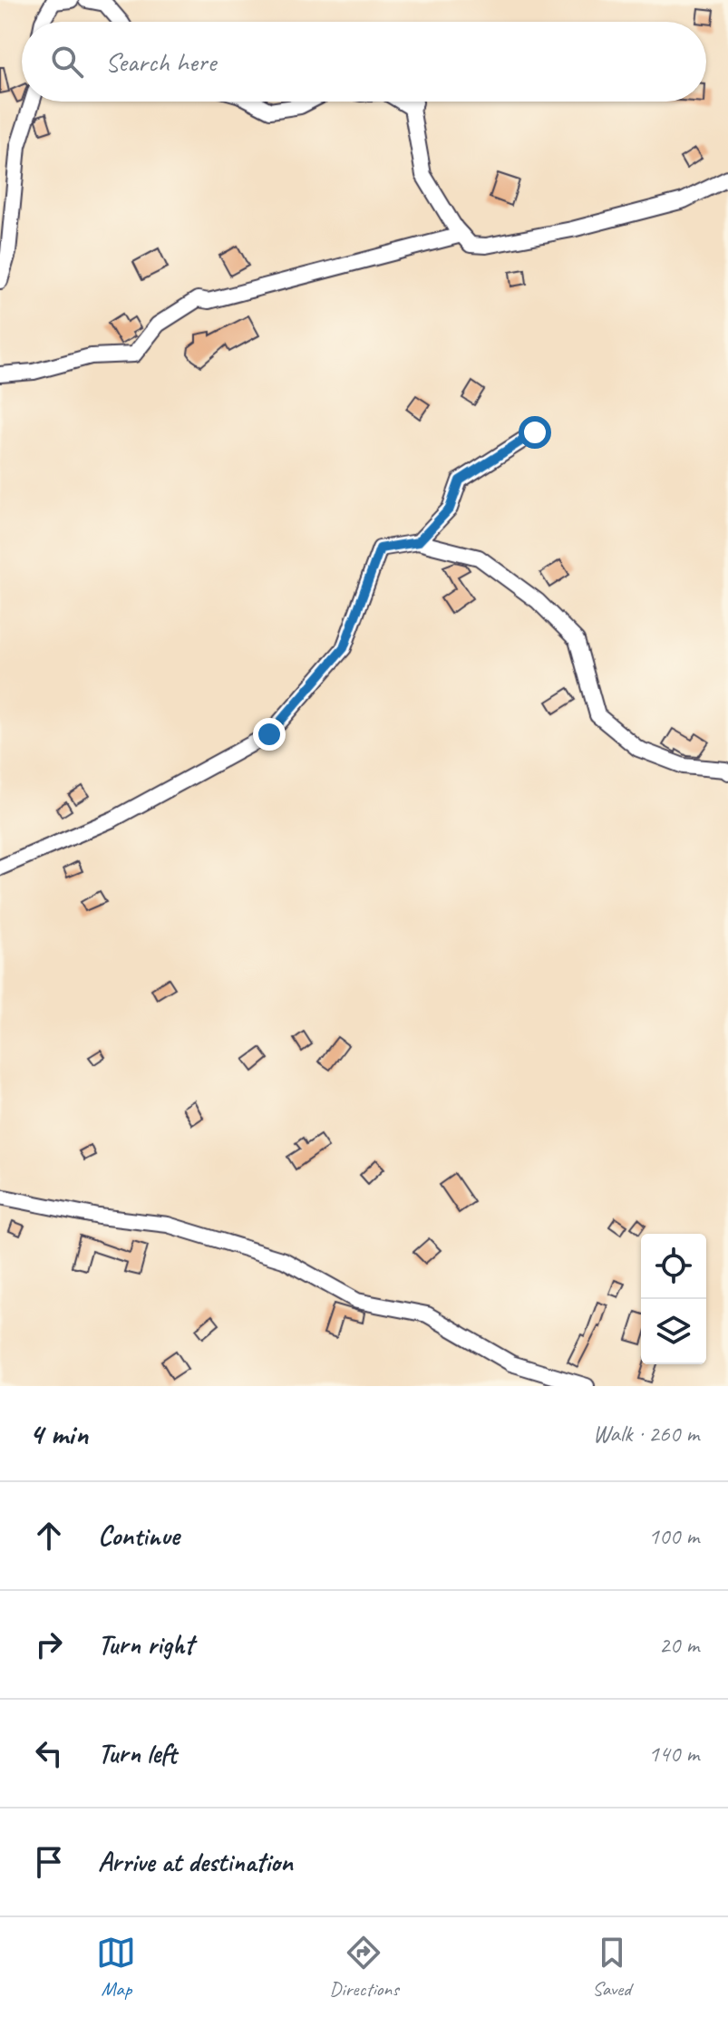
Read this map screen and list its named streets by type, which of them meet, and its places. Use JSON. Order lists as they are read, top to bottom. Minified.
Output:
{"page":{"search":"Search here","heading":["4 min","Walk · 260 m"],"list":[["Continue","100 m"],["Turn right","20 m"],["Turn left","140 m"],"Arrive at destination"],"nav":["Map","Directions","Saved"]}}
